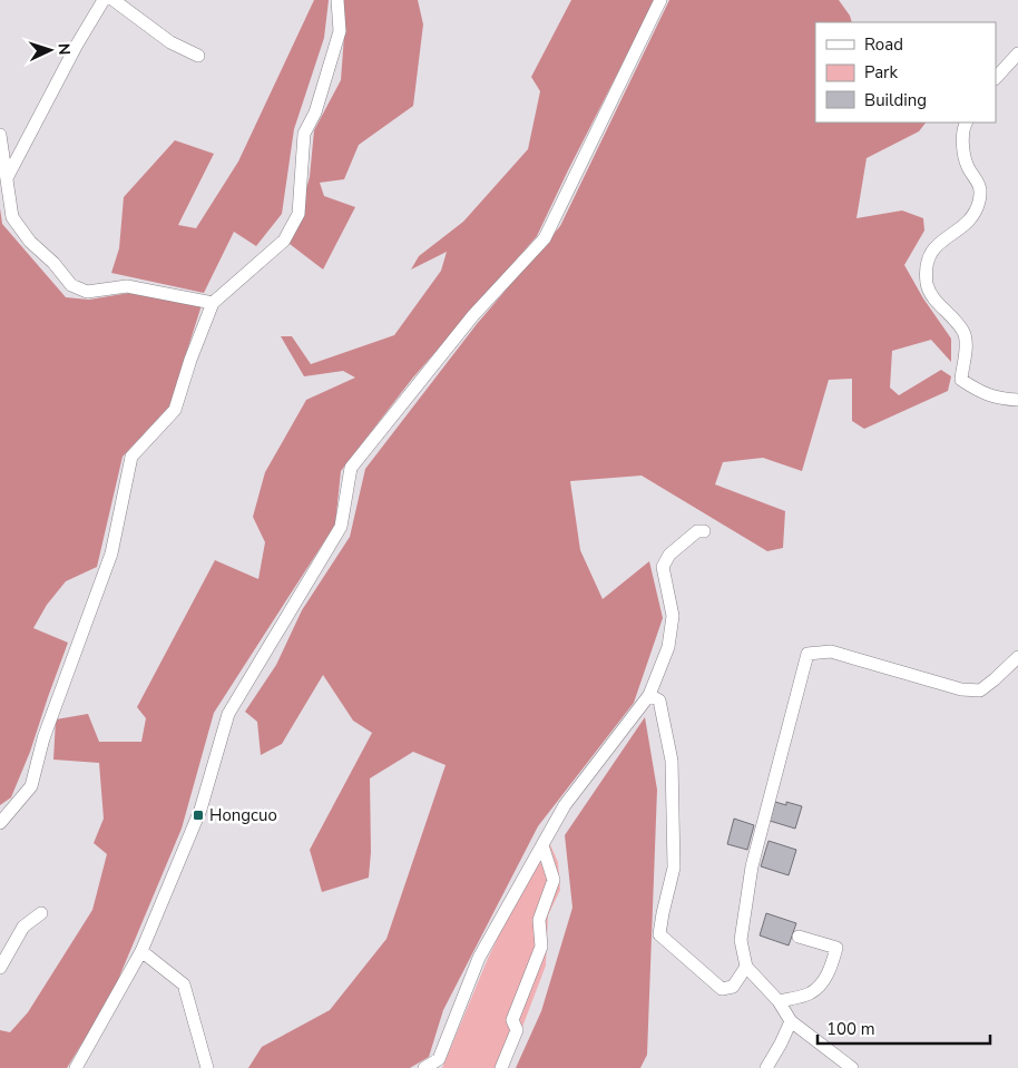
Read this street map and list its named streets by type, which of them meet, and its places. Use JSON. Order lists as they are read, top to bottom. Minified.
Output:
{"places":{"transit":["Hongcuo"]},"legend":["Road","Park","Building"],"scale_bar":"100 m","north":"right"}
